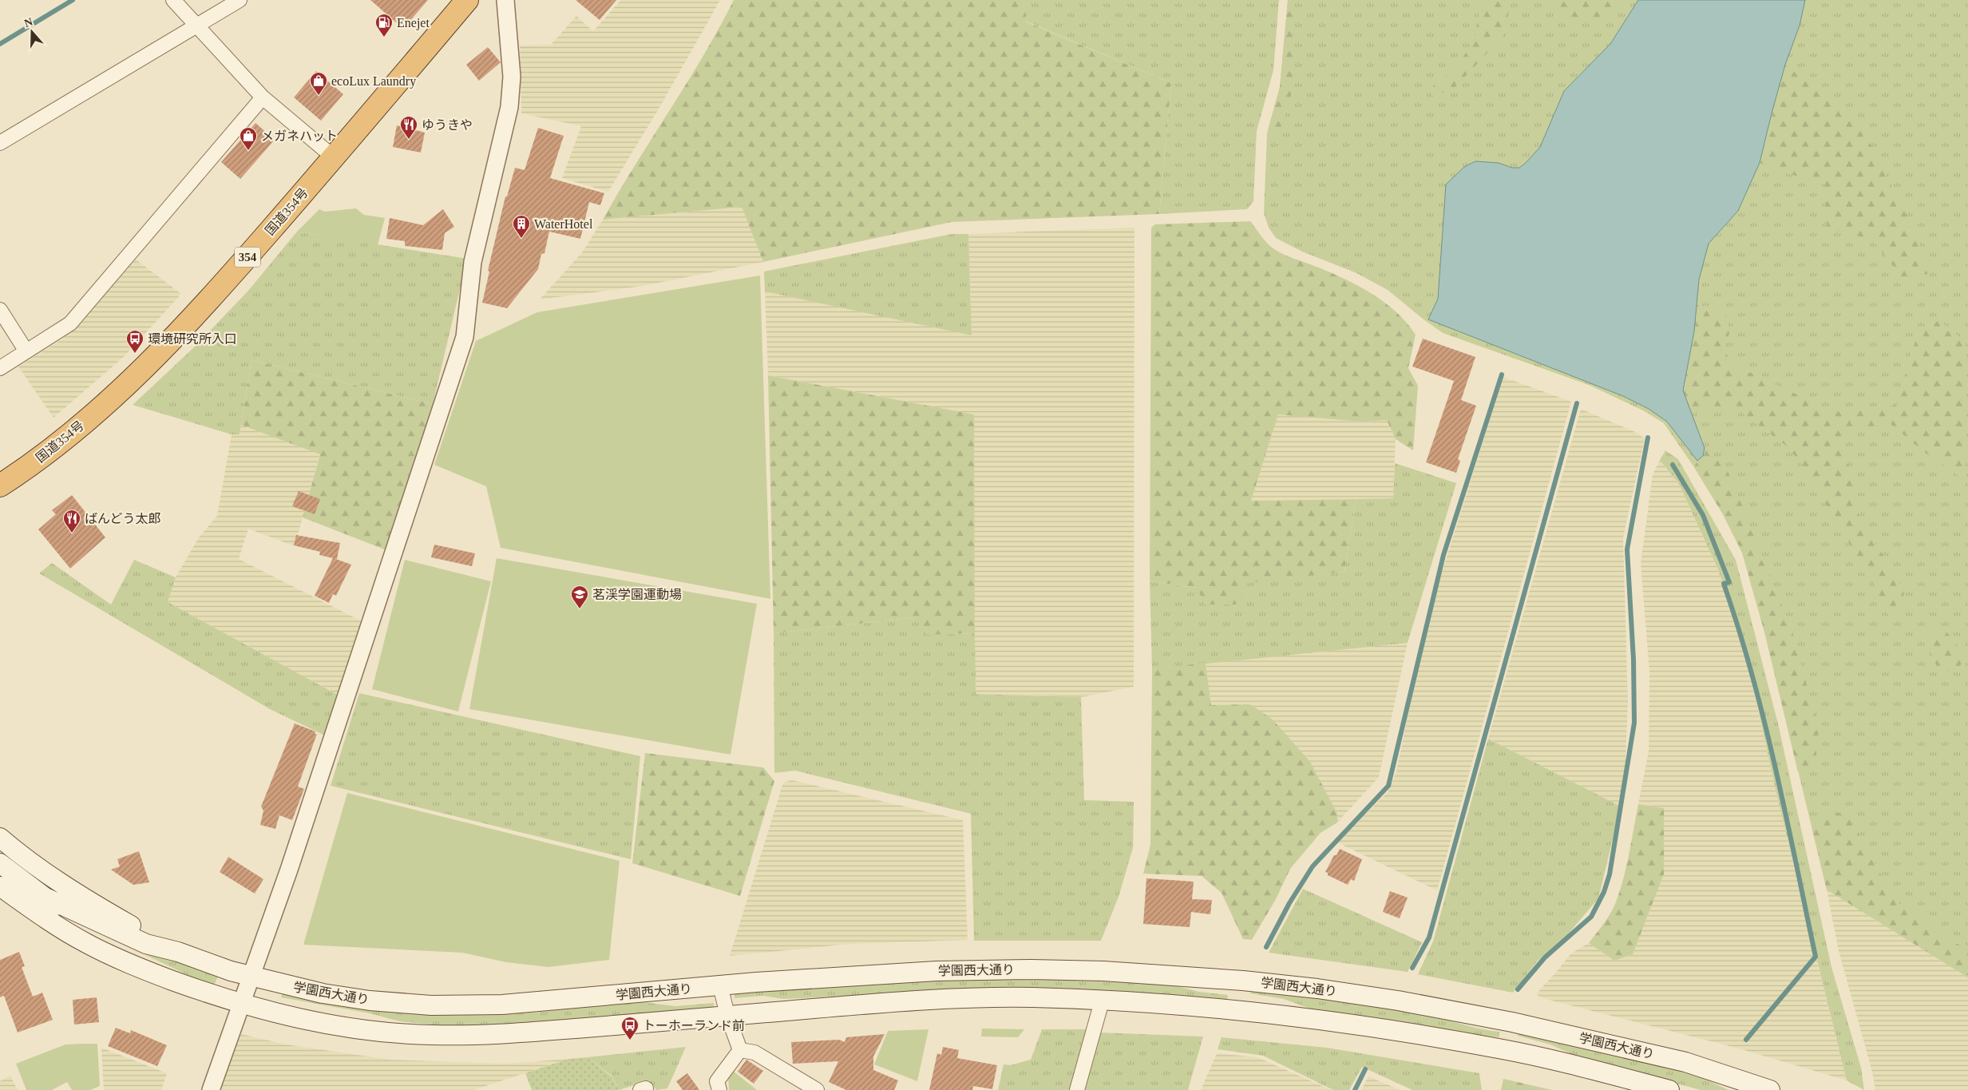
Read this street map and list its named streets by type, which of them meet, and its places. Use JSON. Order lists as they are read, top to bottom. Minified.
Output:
{"streets":{"highway":["国道354号","354"],"main road":["学園西大通り"]},"places":{"fuel station":["Enejet"],"shop":["ecoLux Laundry","メガネハット"],"restaurant":["ゆうきや","ばんどう太郎"],"building":["WaterHotel"],"bus stop":["環境研究所入口","トーホーランド前"],"school or university":["茗渓学園運動場"]},"north":"top"}
